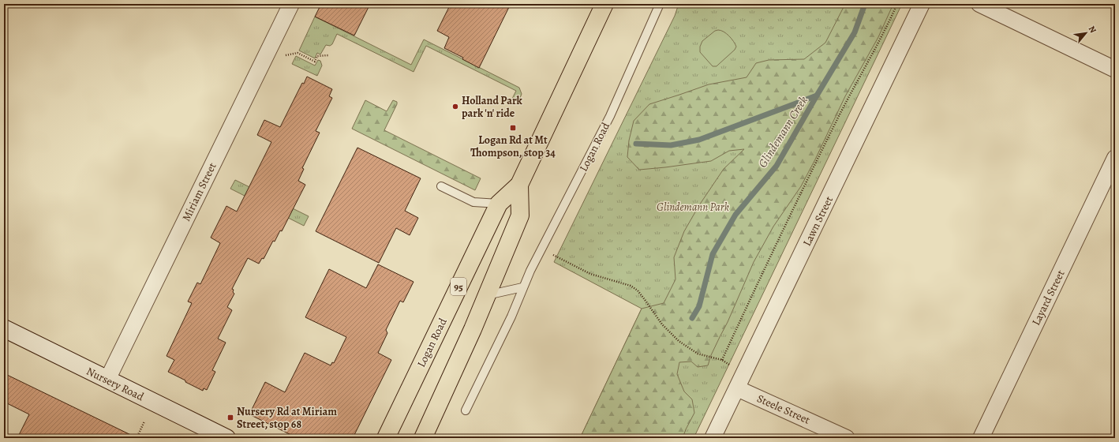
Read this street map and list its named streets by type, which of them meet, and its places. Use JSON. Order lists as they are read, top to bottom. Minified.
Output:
{"streets":{"main road":["Logan Road","95","Nursery Road"],"street":["Miriam Street","Lawn Street","Layard Street","Steele Street"]},"crossings":[["Miriam Street","Nursery Road"],["Lawn Street","Steele Street"]],"water":["Glindemann Creek"],"parks":["Glindemann Park"],"places":{"other":["Holland Park park 'n' ride"],"transit":["Logan Rd at Mt Thompson, stop 34","Nursery Rd at Miriam Street, stop 68"]},"north":"top right"}
